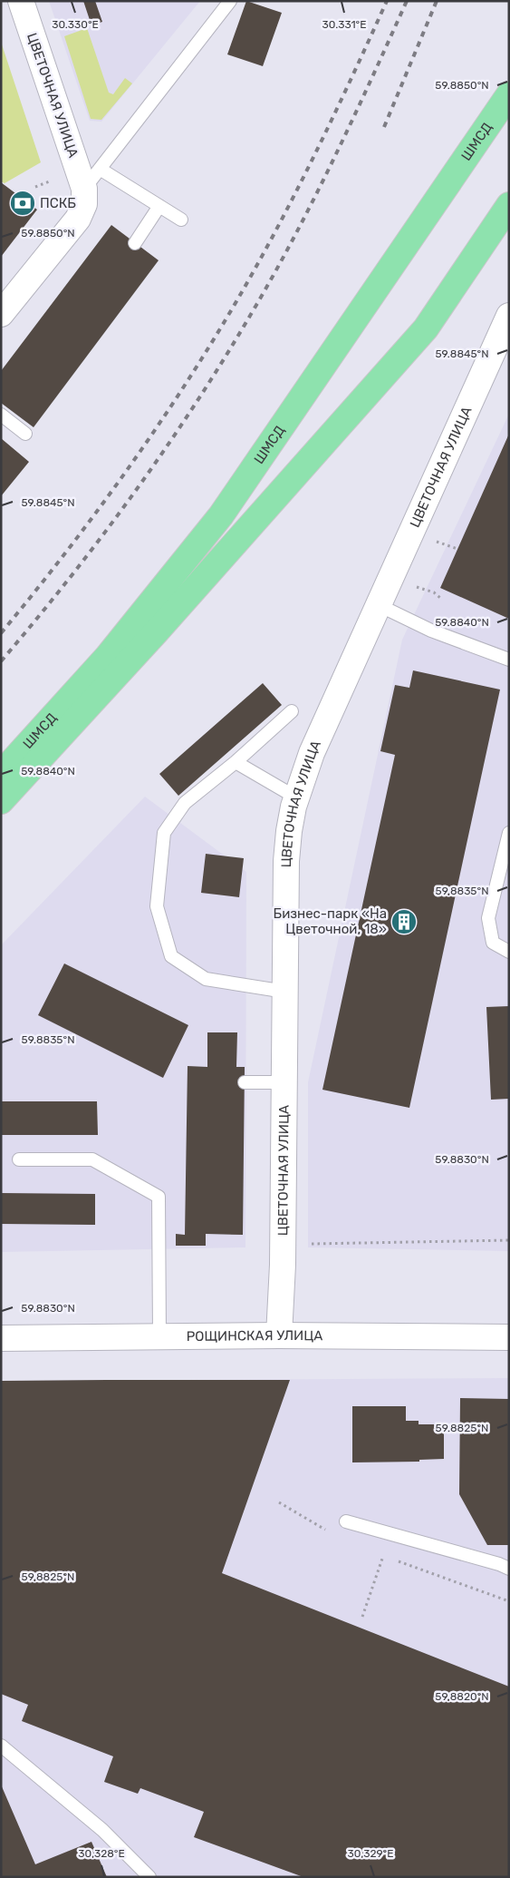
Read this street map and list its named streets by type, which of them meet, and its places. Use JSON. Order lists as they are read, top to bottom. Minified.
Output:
{"streets":{"main road":["ШМСД"],"street":["ЦВЕТОЧНАЯ УЛИЦА","РОЩИНСКАЯ УЛИЦА"]},"crossings":[["ЦВЕТОЧНАЯ УЛИЦА","РОЩИНСКАЯ УЛИЦА"]],"places":{"bank":["ПСКБ"],"building":["Бизнес-парк «На Цветочной, 18»"]},"coordinates":["30.330°E","30.331°E","59.8850°N","59.8845°N","59.8840°N","59.8835°N","59.8830°N","59.8825°N","59.8820°N","30.328°E","30.329°E"]}
